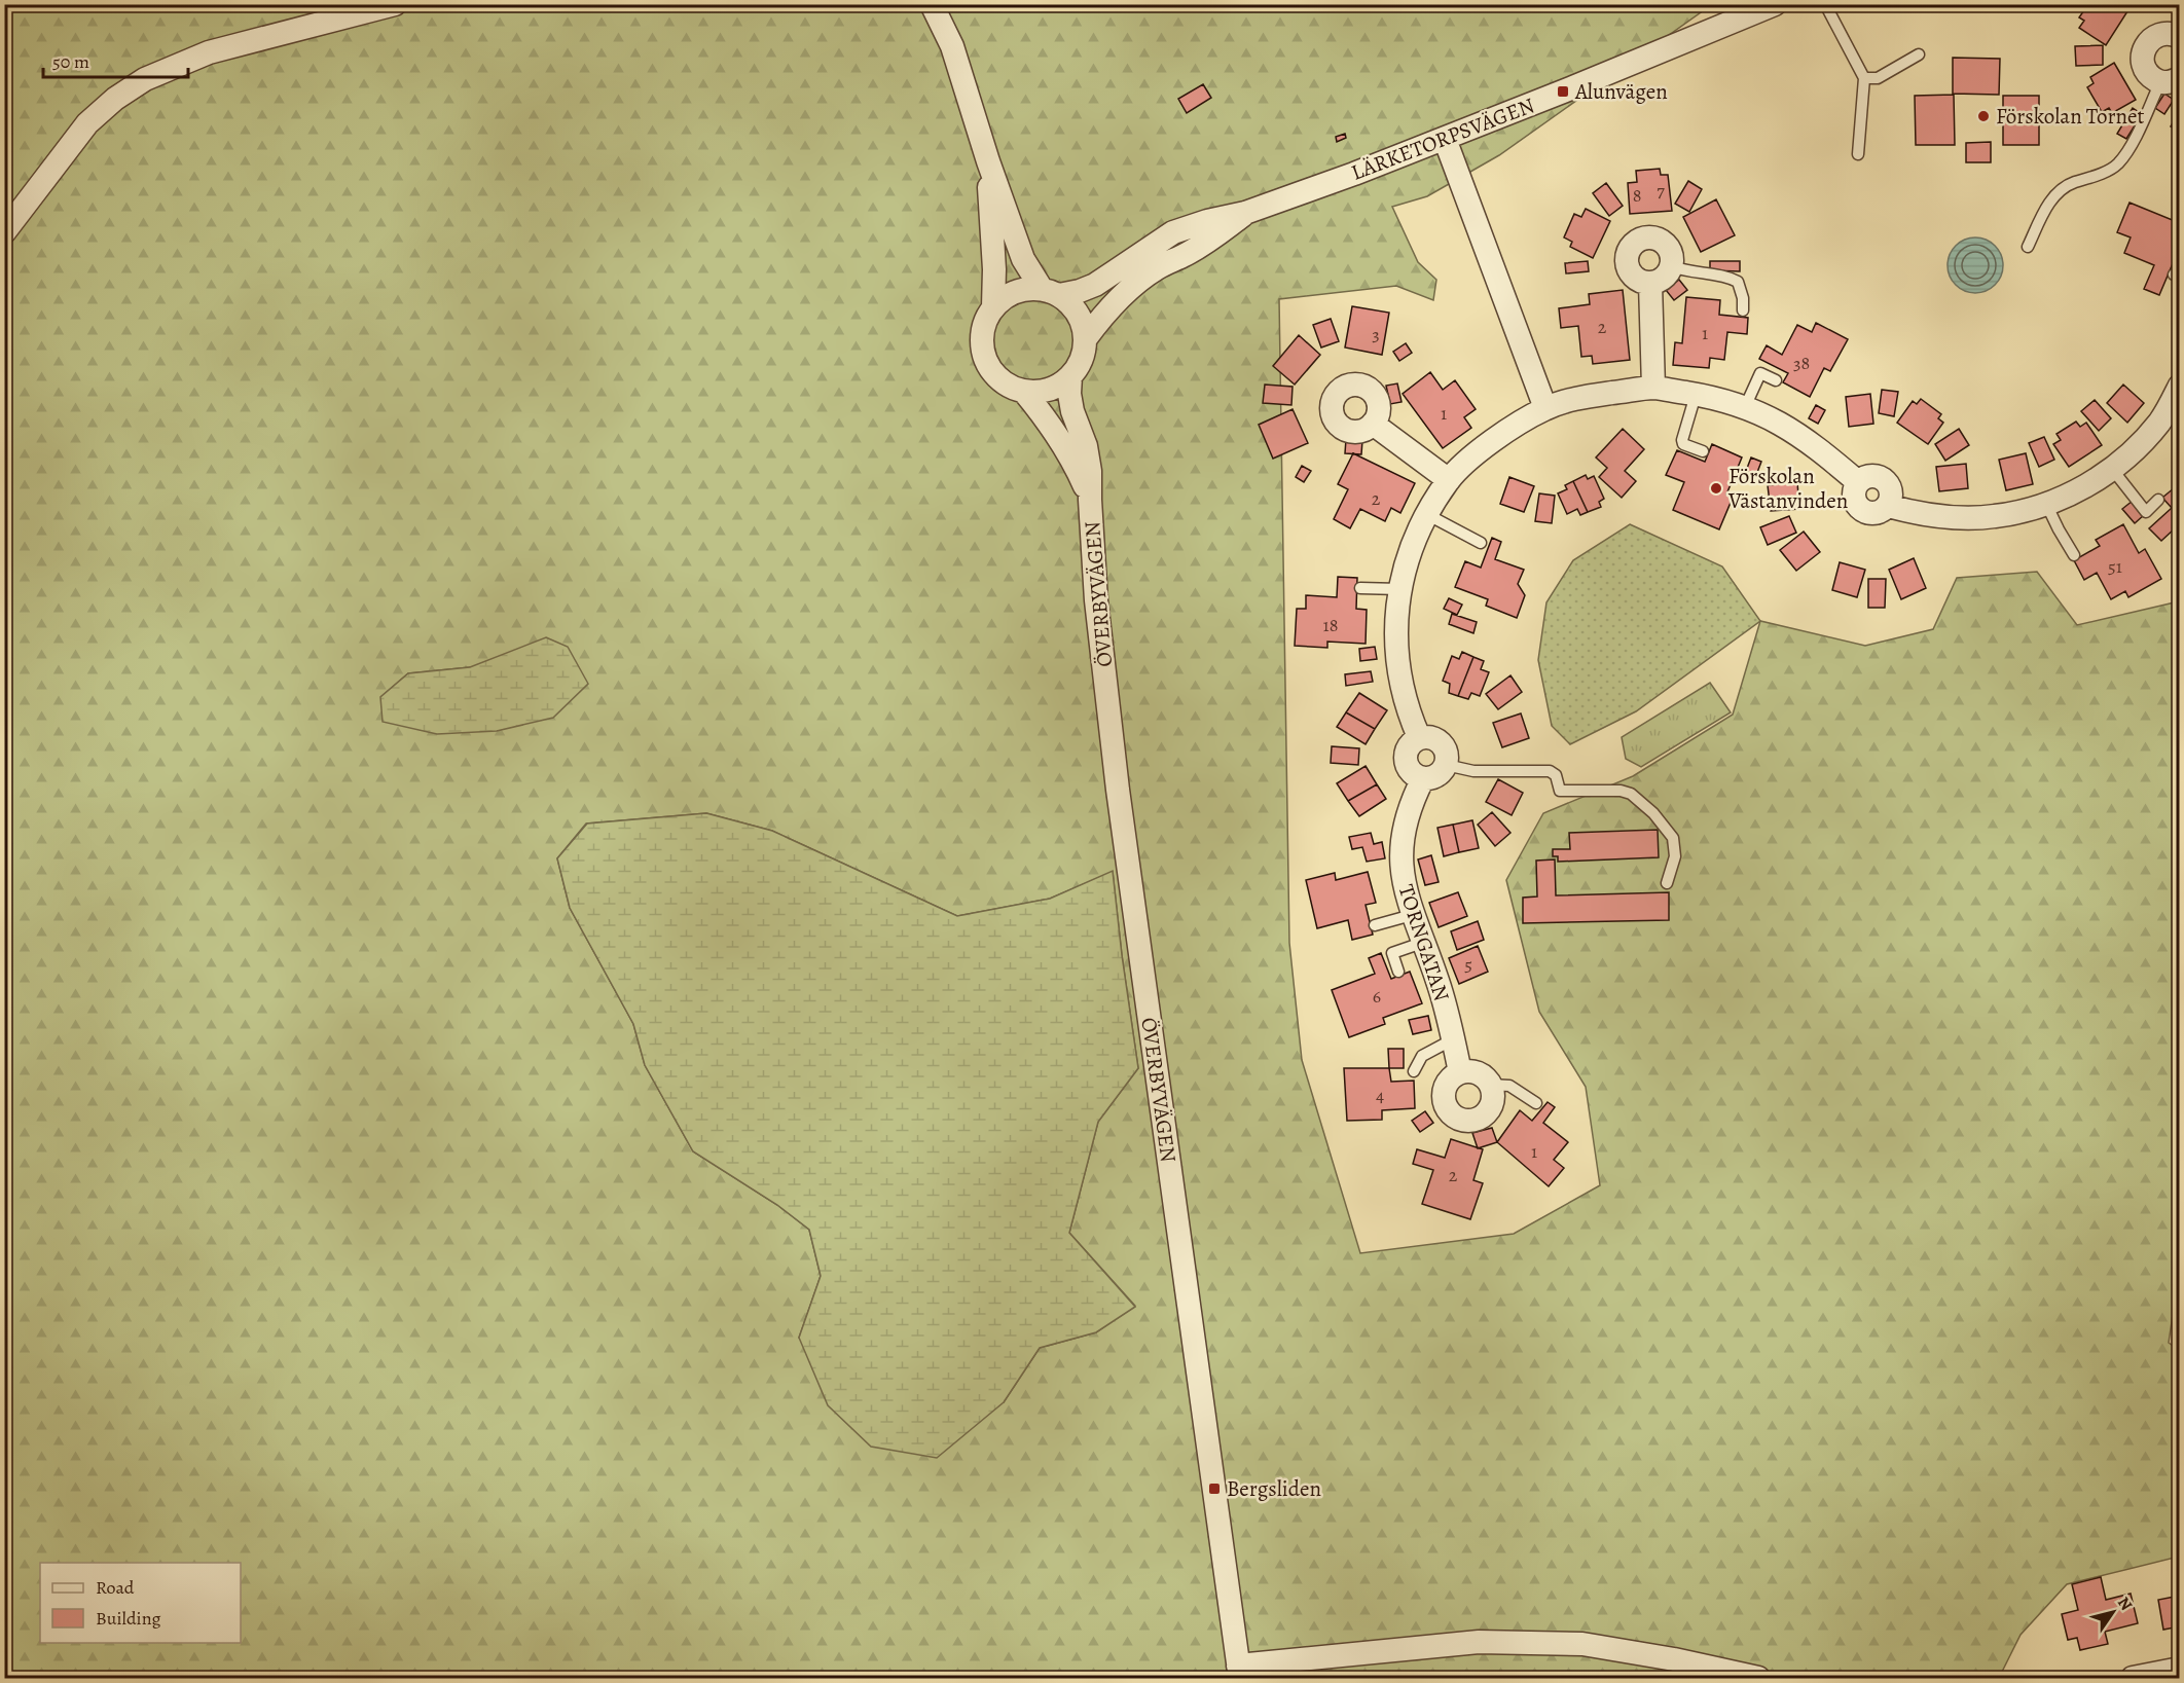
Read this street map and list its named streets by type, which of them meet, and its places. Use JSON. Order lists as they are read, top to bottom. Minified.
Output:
{"streets":{"street":["LÄRKETORPSVÄGEN","ÖVERBYVÄGEN","TORNGATAN"]},"places":{"transit":["Alunvägen","Bergsliden"],"other":["Förskolan Tornet","Förskolan Västanvinden"]},"house_numbers":["7","8","2","1","3","38","1","2","51","18","5","6","4","1","2"],"legend":["Road","Building"],"scale_bar":"50 m","north":"top right"}
